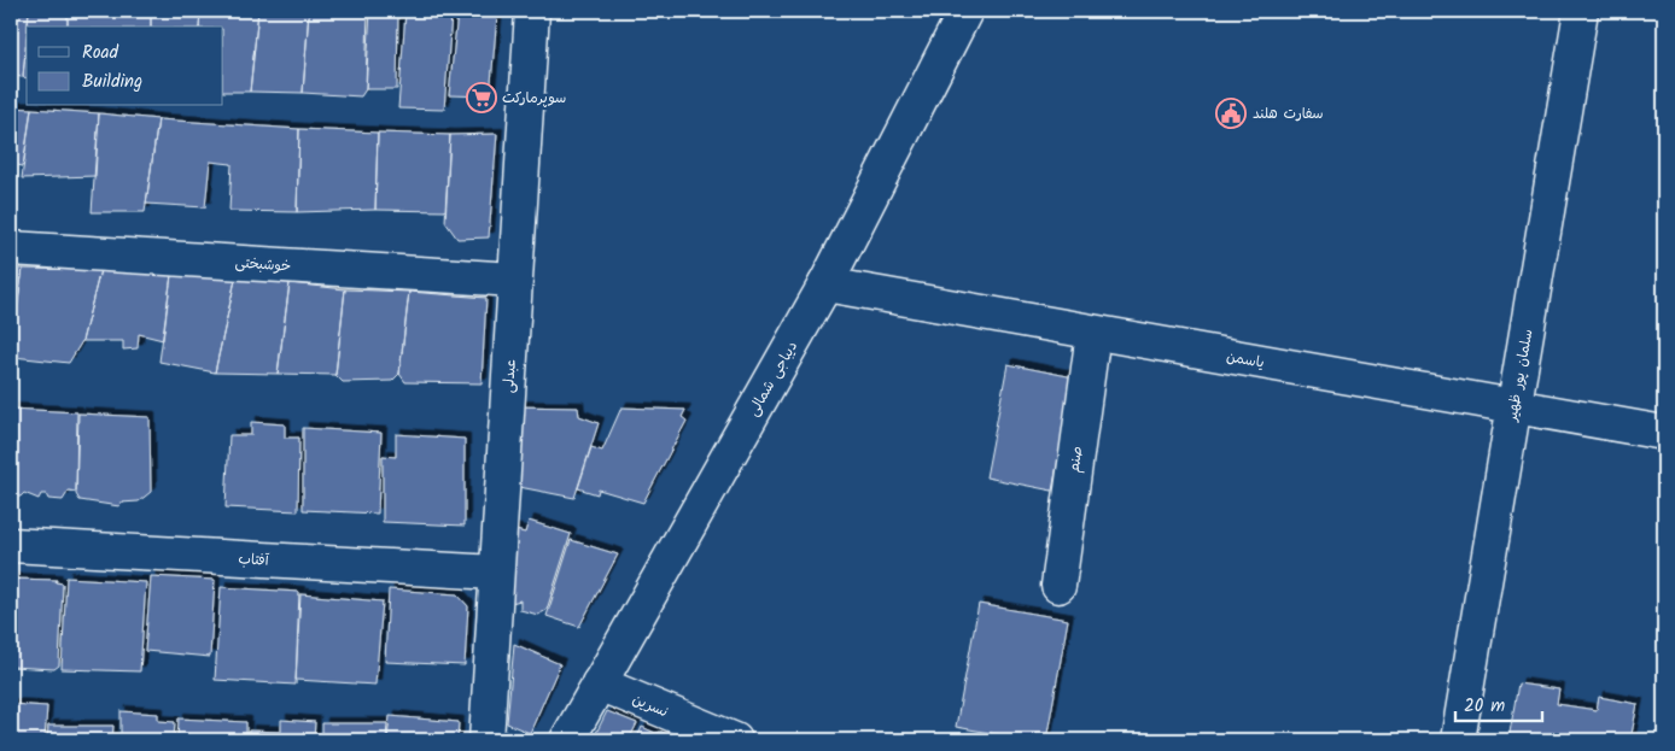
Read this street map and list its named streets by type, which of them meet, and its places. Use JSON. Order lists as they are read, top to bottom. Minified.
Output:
{"streets":{"street":["خوشبختی","یاسمن","سلمان پور ظهیر","عبدلی","دیباجی شمالی","صنم","آفتاب","نسرین"]},"crossings":[["خوشبختی","عبدلی"],["یاسمن","سلمان پور ظهیر"],["یاسمن","دیباجی شمالی"],["یاسمن","صنم"],["عبدلی","آفتاب"],["دیباجی شمالی","نسرین"]],"places":{"supermarket":["سوپرمارکت"],"public building":["سفارت هلند"]},"legend":["Road","Building"],"scale_bar":"20 m"}
